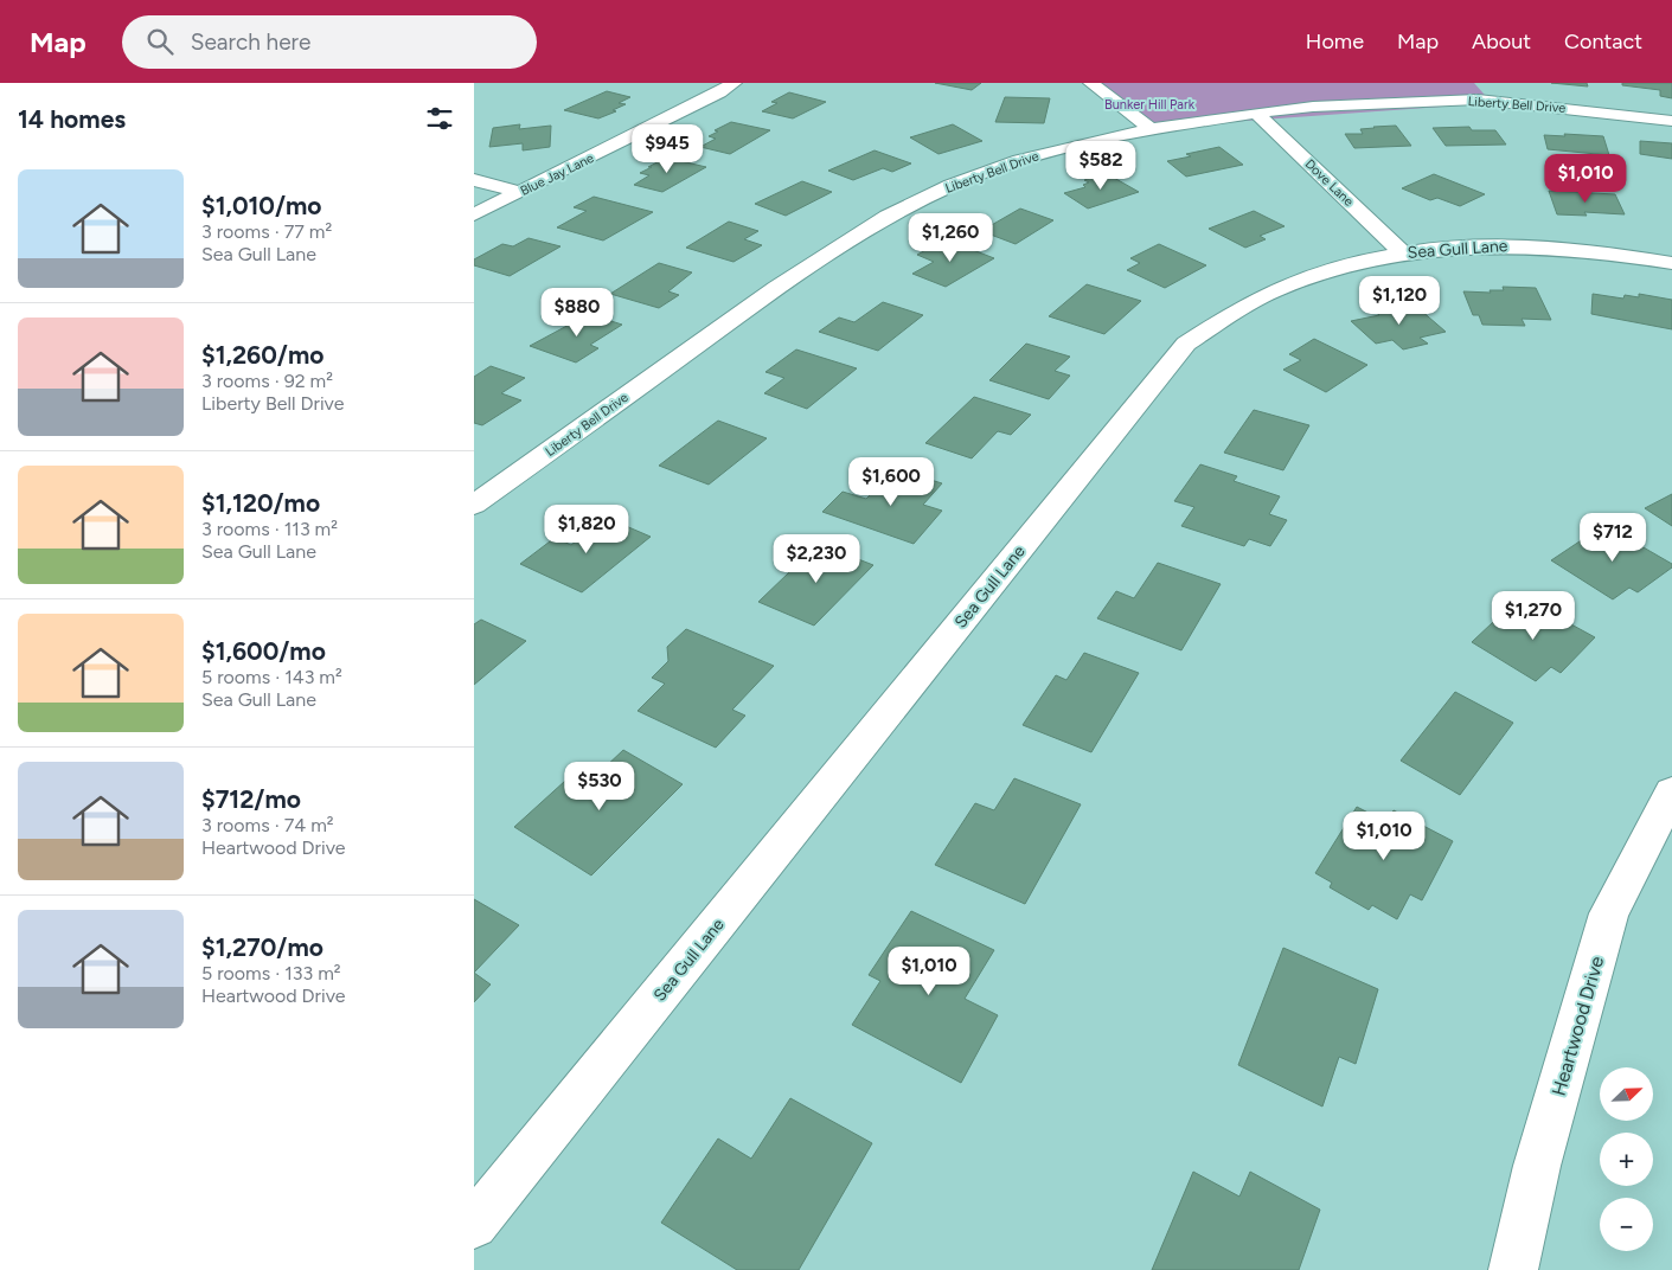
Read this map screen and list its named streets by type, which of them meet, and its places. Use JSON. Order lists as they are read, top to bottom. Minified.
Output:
{"streets":{"street":["Liberty Bell Drive","Blue Jay Lane","Dove Lane","Sea Gull Lane","Heartwood Drive"]},"crossings":[["Liberty Bell Drive","Dove Lane"],["Dove Lane","Sea Gull Lane"]],"parks":["Bunker Hill Park"],"north":"top right","page":{"header":"Map","search":"Search here","nav":["Home","Map","About","Contact"],"heading":"14 homes","price":["$945","$582","$1,010","$1,260","$1,120","$880","$1,600","$1,820","$712","$2,230","$1,270","$530","$1,010","$1,010"],"list":[{"name":"$1,010/mo","note":"3 rooms · 77 m² · Sea Gull Lane"},{"name":"$1,260/mo","note":"3 rooms · 92 m² · Liberty Bell Drive"},{"name":"$1,120/mo","note":"3 rooms · 113 m² · Sea Gull Lane"},{"name":"$1,600/mo","note":"5 rooms · 143 m² · Sea Gull Lane"},{"name":"$712/mo","note":"3 rooms · 74 m² · Heartwood Drive"},{"name":"$1,270/mo","note":"5 rooms · 133 m² · Heartwood Drive"}],"map_buttons":["+","−"]}}
